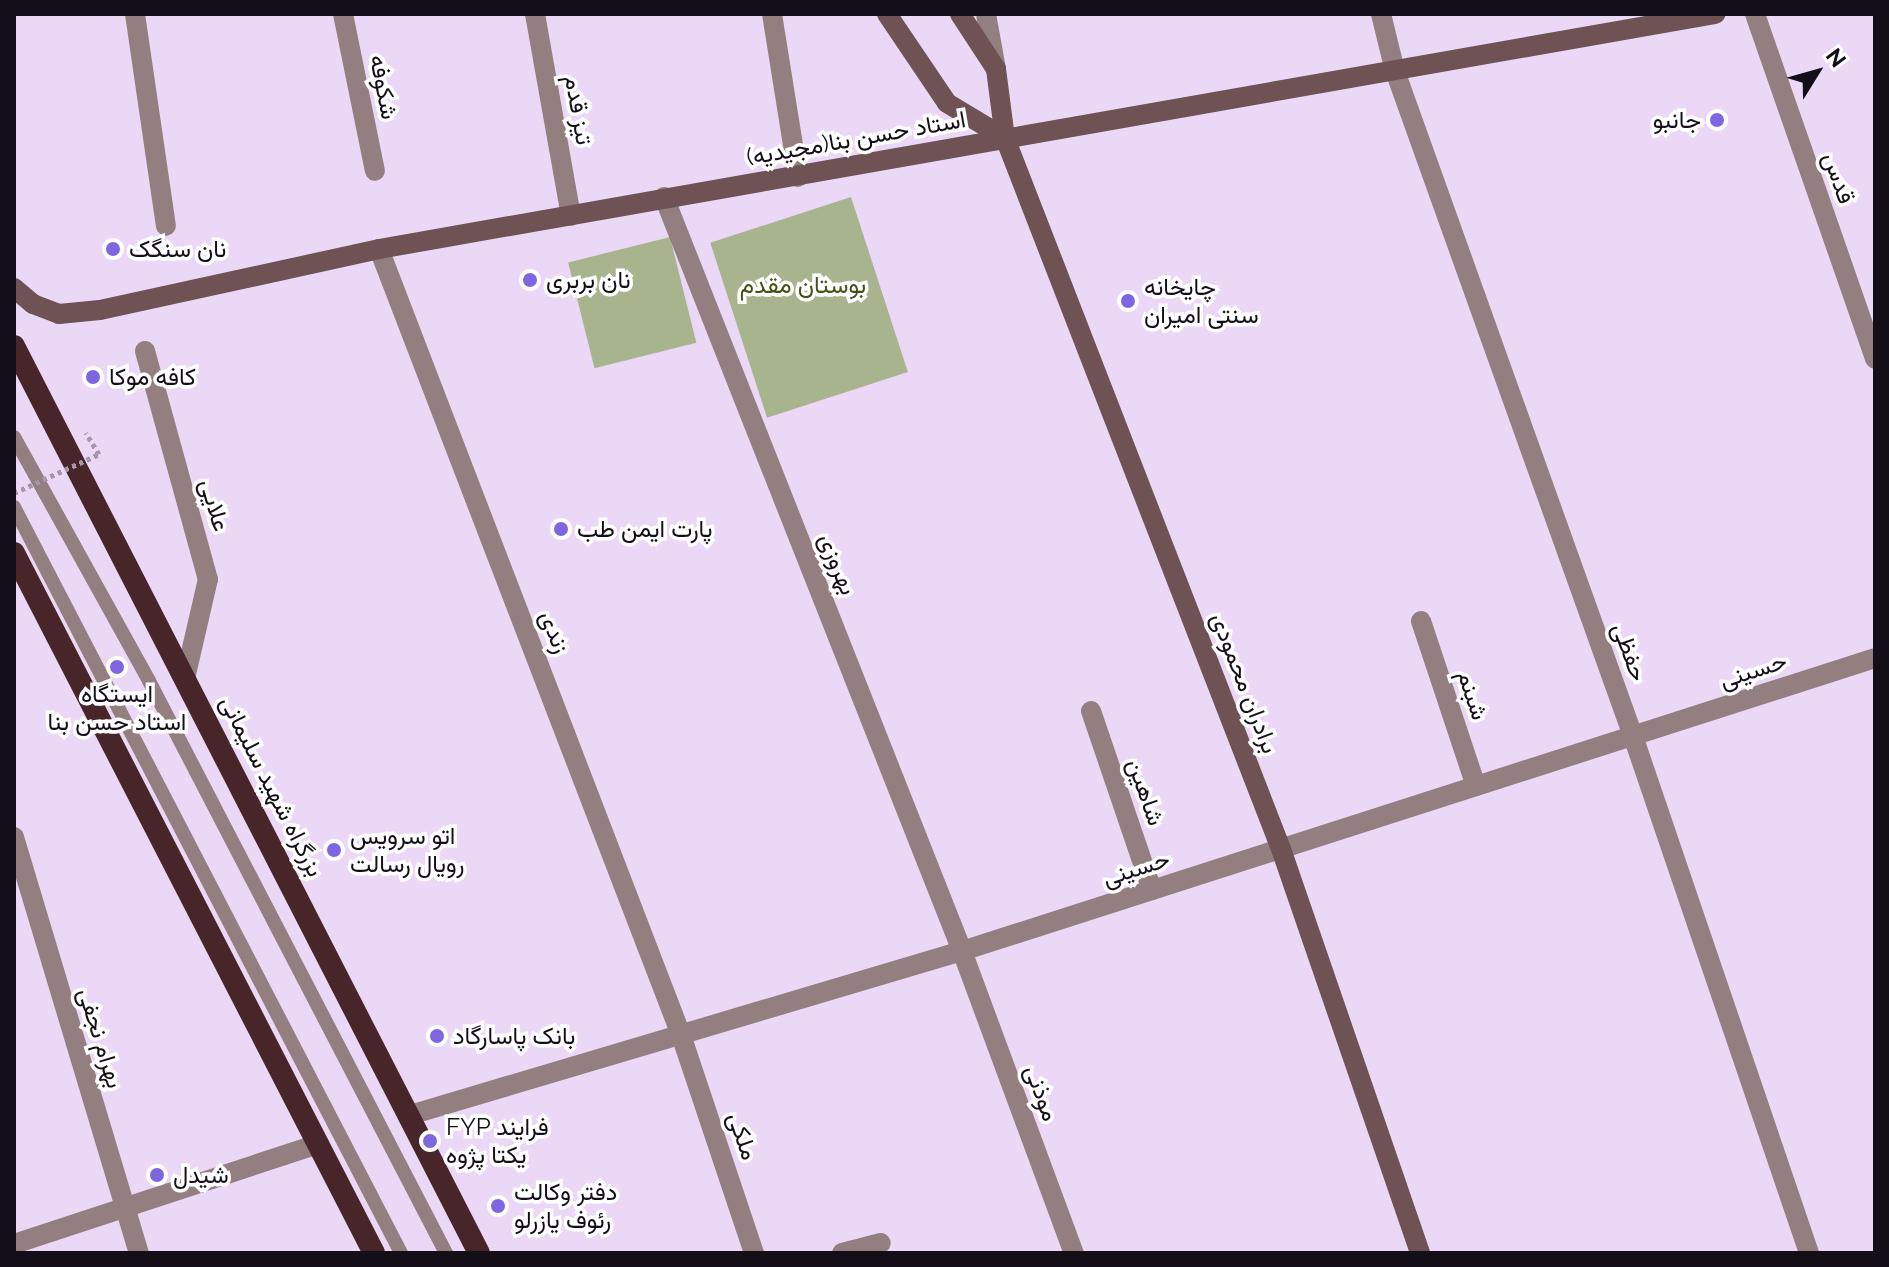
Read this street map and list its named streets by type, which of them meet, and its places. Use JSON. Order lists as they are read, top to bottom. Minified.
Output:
{"streets":{"highway":["بزرگراه شهید سلیمانی"],"main road":["استاد حسن بنا(مجیدیه)","برادران محمودی"],"street":["شکوفه","تیز قدم","قدس","علایی","بهروزی","زندی","حفظی","حسینی","شبنم","شاهین","بهرام نجفی","موذنی","ملکی"]},"crossings":[["تیز قدم","استاد حسن بنا(مجیدیه)"],["استاد حسن بنا(مجیدیه)","بهروزی"],["استاد حسن بنا(مجیدیه)","زندی"],["استاد حسن بنا(مجیدیه)","حفظی"],["استاد حسن بنا(مجیدیه)","برادران محمودی"],["علایی","بزرگراه شهید سلیمانی"],["بهروزی","حسینی"],["بهروزی","موذنی"],["زندی","حسینی"],["زندی","ملکی"],["حفظی","حسینی"],["حسینی","برادران محمودی"],["حسینی","شبنم"],["حسینی","بزرگراه شهید سلیمانی"],["حسینی","شاهین"],["حسینی","موذنی"],["حسینی","ملکی"]],"parks":["بوستان مقدم"],"places":["جانبو","نان سنگک","نان بربری","چایخانه سنتی امیران","کافه موکا","پارت ایمن طب","ایستگاه استاد حسن بنا","اتو سرویس رویال رسالت","بانک پاسارگاد","FYP فرایند یکتا پژوه","شیدل","دفتر وکالت رئوف یازرلو"],"north":"top right"}
